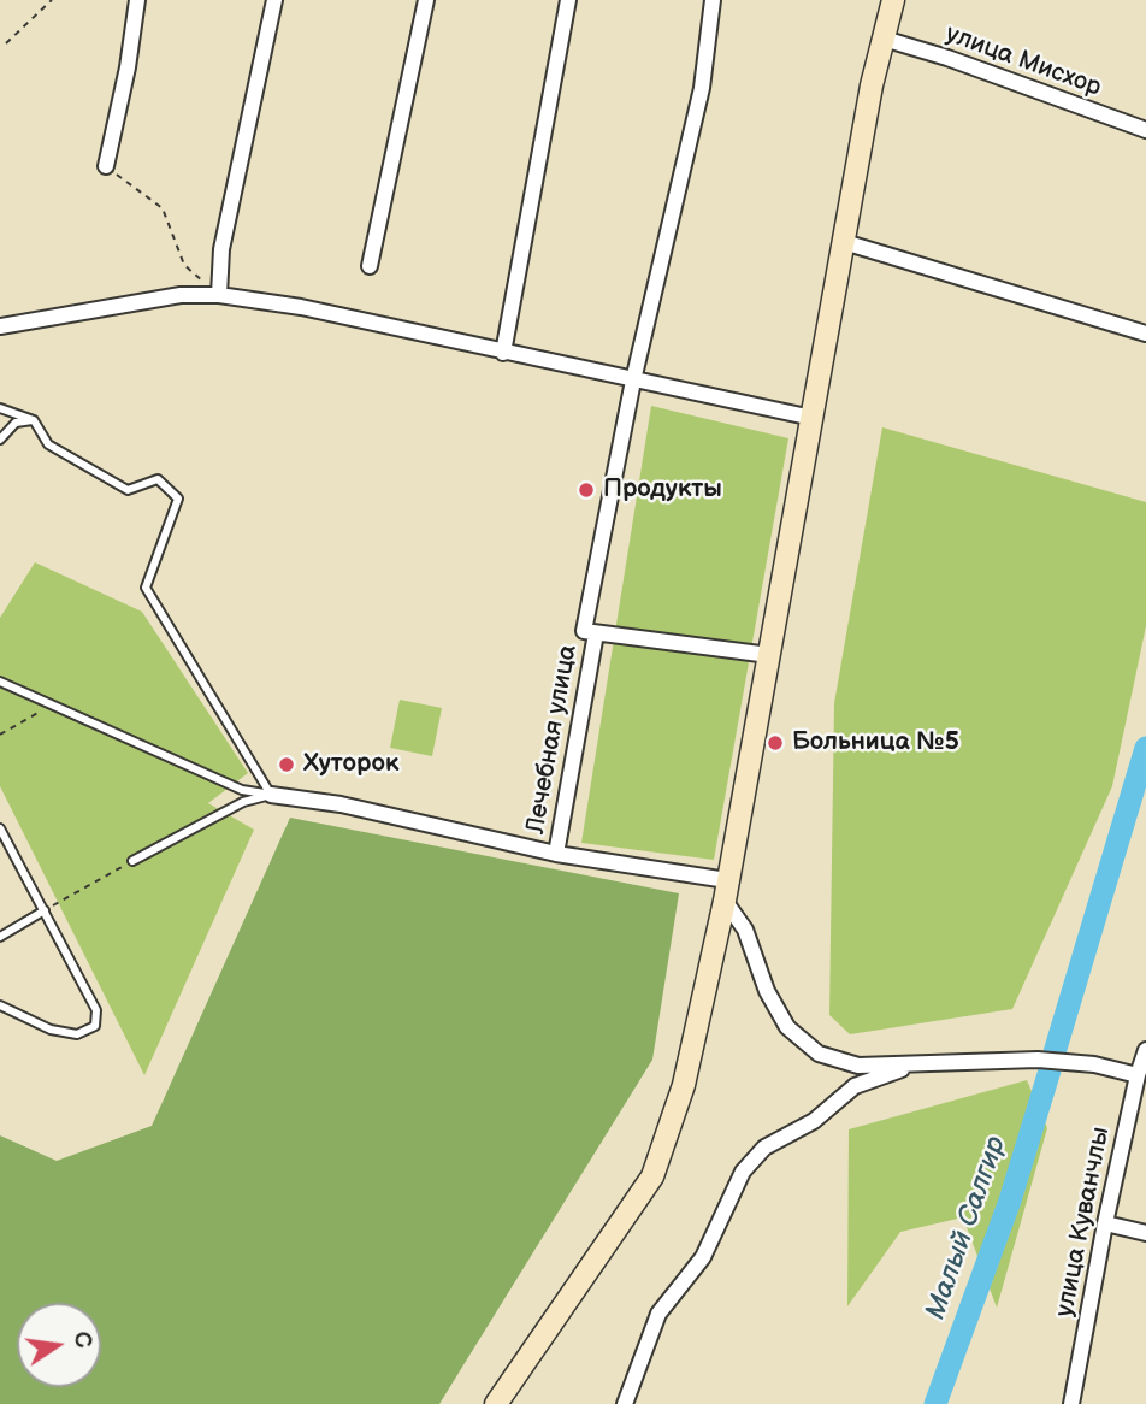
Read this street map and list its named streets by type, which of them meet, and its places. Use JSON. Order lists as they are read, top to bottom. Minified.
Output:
{"streets":{"street":["улица Мисхор","Лечебная улица","улица Куванчлы"]},"water":["Малый Салгир"],"places":["Продукты","Больница №5","Хуторок"],"north":"right"}
